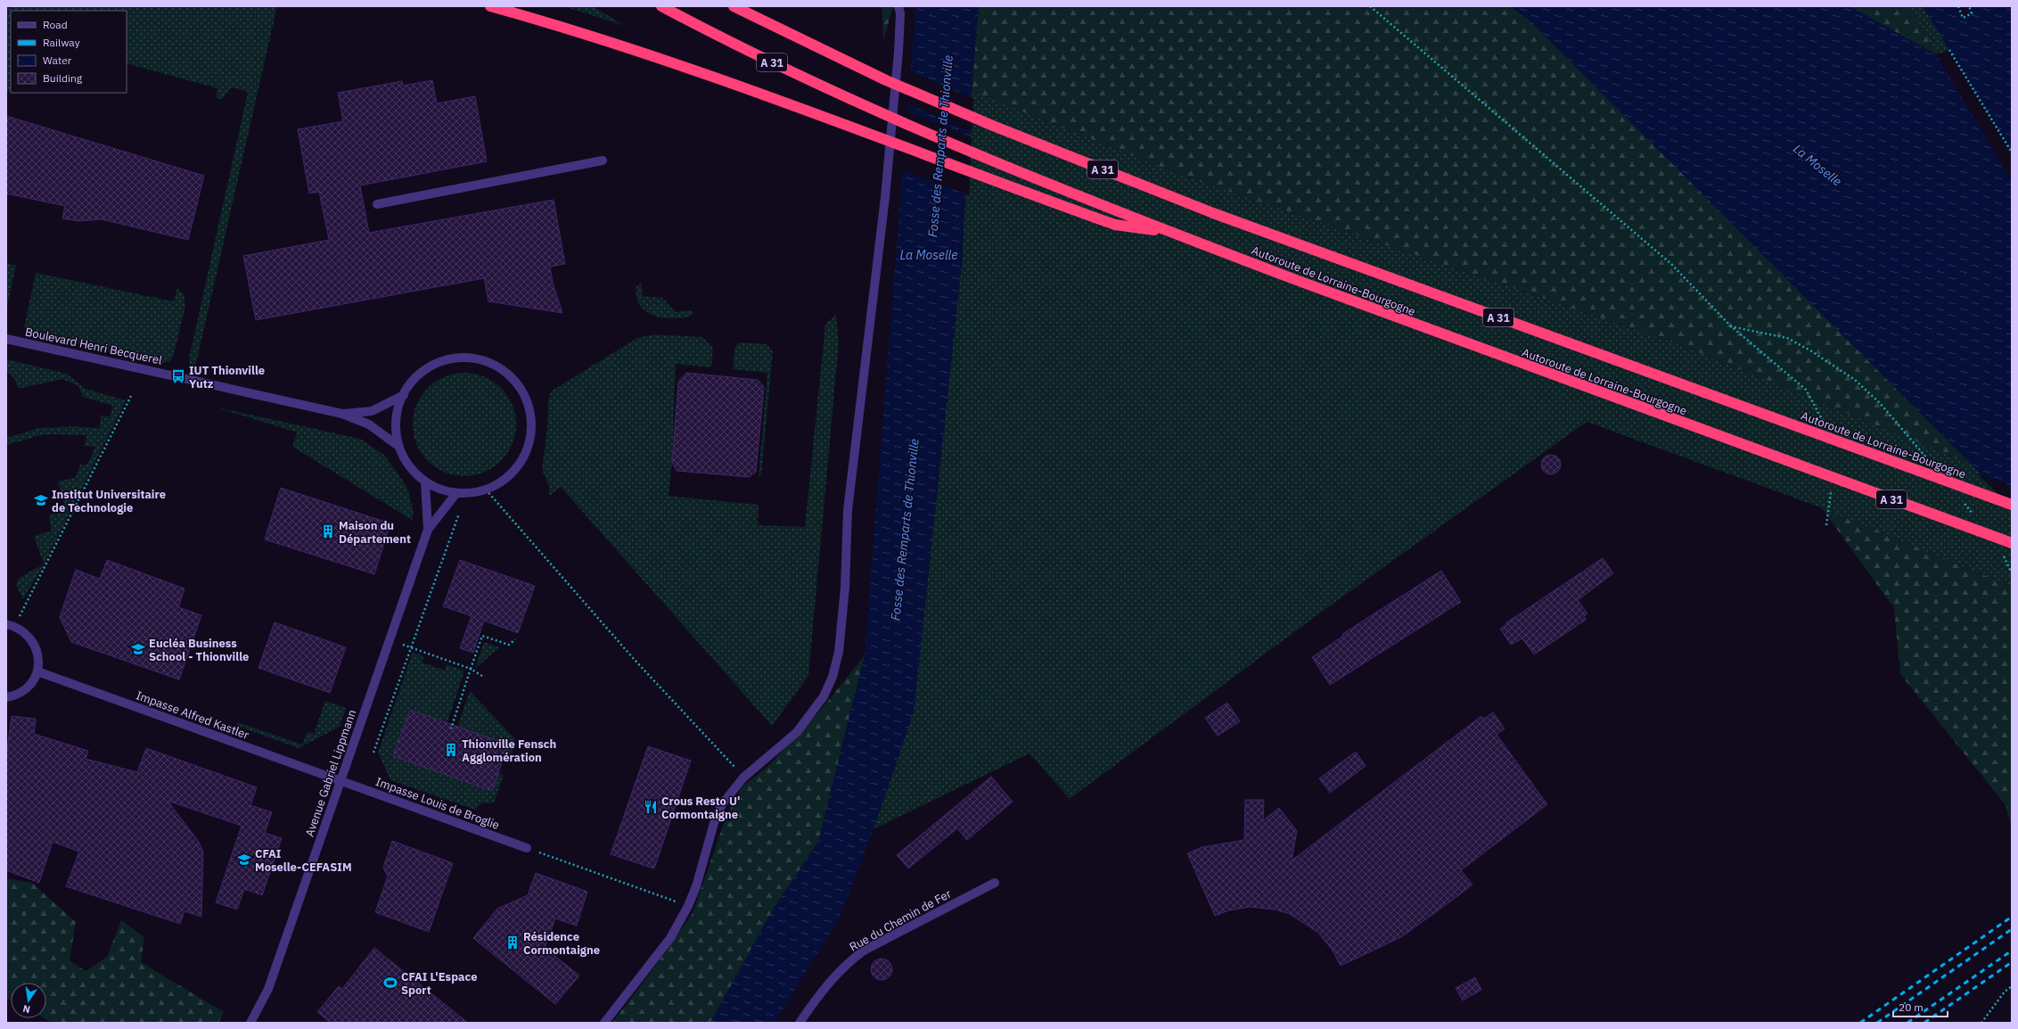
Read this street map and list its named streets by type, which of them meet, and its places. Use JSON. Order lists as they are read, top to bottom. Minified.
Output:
{"streets":{"highway":["A 31","Autoroute de Lorraine-Bourgogne"],"street":["Boulevard Henri Becquerel","Impasse Alfred Kastler","Avenue Gabriel Lippmann","Impasse Louis de Broglie","Rue du Chemin de Fer"]},"crossings":[["Impasse Alfred Kastler","Avenue Gabriel Lippmann"],["Impasse Alfred Kastler","Impasse Louis de Broglie"],["Avenue Gabriel Lippmann","Impasse Louis de Broglie"]],"water":["Fosse des Remparts de Thionville","La Moselle"],"places":{"bus stop":["IUT Thionville Yutz"],"school or university":["Institut Universitaire de Technologie","Eucléa Business School - Thionville","CFAI Moselle-CEFASIM"],"building":["Maison du Département","Thionville Fensch Agglomération","Résidence Cormontaigne"],"restaurant":["Crous Resto U' Cormontaigne"],"sports":["CFAI L'Espace Sport"]},"legend":["Road","Railway","Water","Building"],"scale_bar":"20 m","north":"bottom"}
